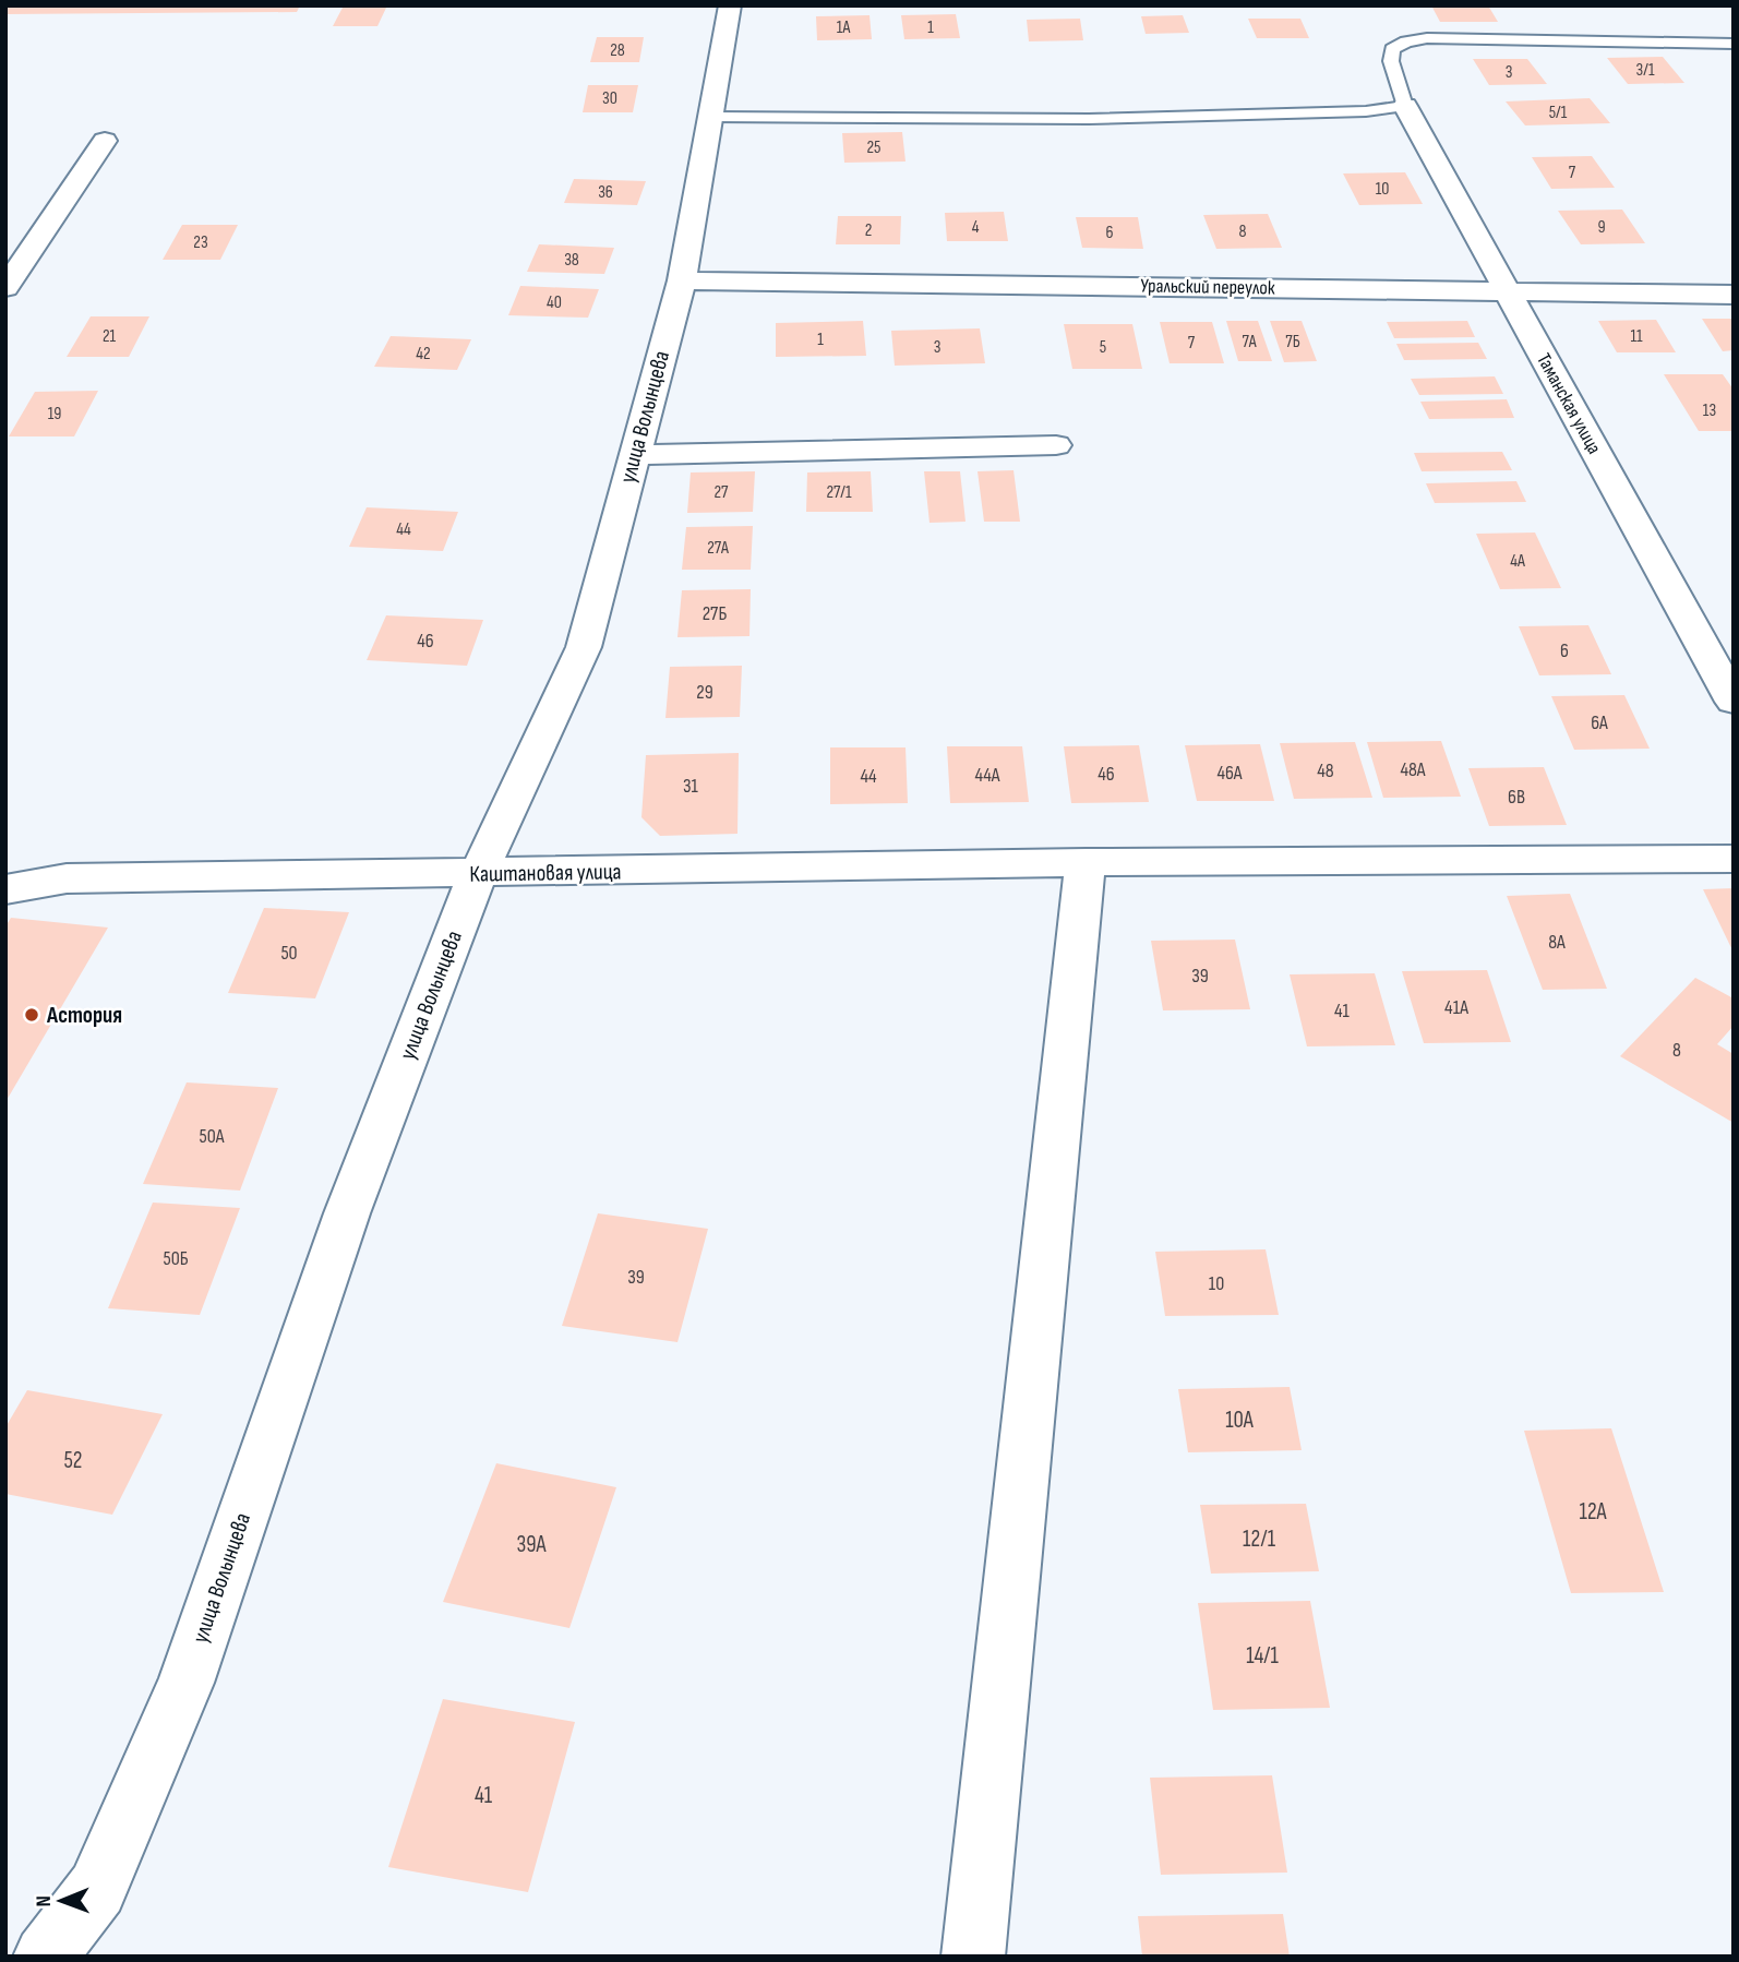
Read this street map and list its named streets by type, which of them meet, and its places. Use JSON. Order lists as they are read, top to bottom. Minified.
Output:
{"streets":{"street":["Уральский переулок","Таманская улица","улица Волынцева","Каштановая улица"]},"crossings":[["Уральский переулок","Таманская улица"],["Уральский переулок","улица Волынцева"],["улица Волынцева","Каштановая улица"]],"places":["Астория"],"house_numbers":["1А","1","28","3/1","3","30","5/1","25","7","10","36","4","9","2","8","6","23","38","40","21","11","1","7А","7Б","7","3","5","42","13","19","27","27/1","44","27А","4А","27Б","46","6","29","6А","48А","48","46А","46","44А","44","31","6В","8А","50","39","41А","41","8","50А","50Б","39","10","10А","52","12А","12/1","39А","14/1","41"],"north":"left"}
